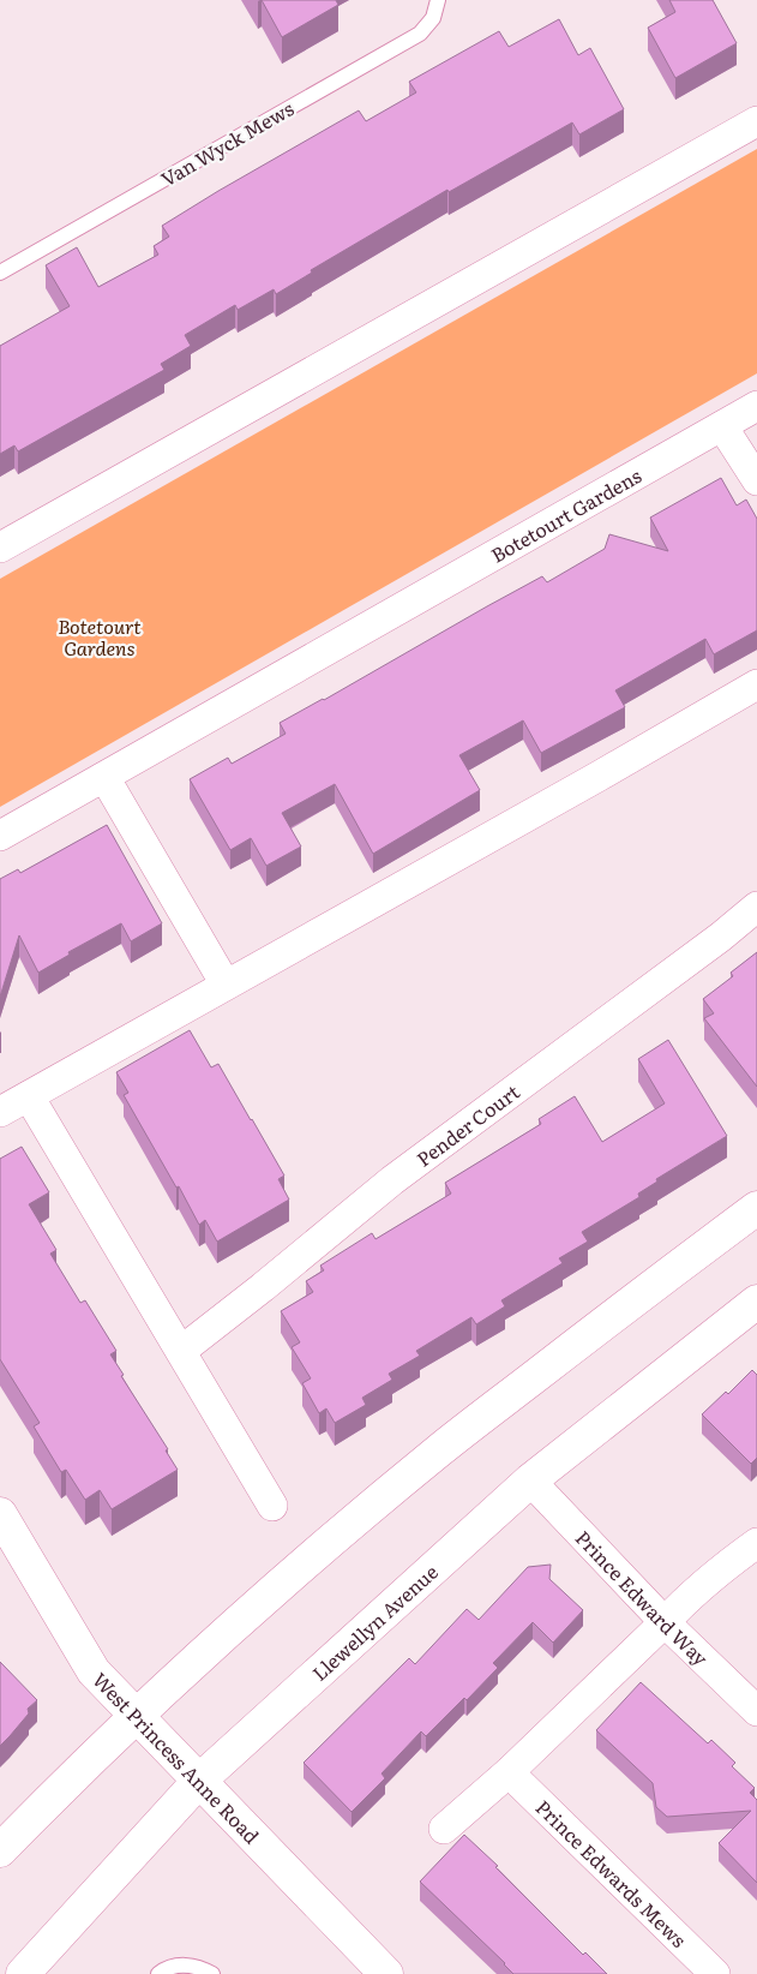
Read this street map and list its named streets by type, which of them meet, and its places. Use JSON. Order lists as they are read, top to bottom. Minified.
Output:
{"streets":{"street":["Botetourt Gardens","Pender Court","Prince Edward Way","Llewellyn Avenue","West Princess Anne Road","Prince Edwards Mews"],"lane":["Van Wyck Mews"]},"crossings":[["Prince Edward Way","Llewellyn Avenue"],["Llewellyn Avenue","West Princess Anne Road"]],"parks":["Botetourt Gardens"]}
